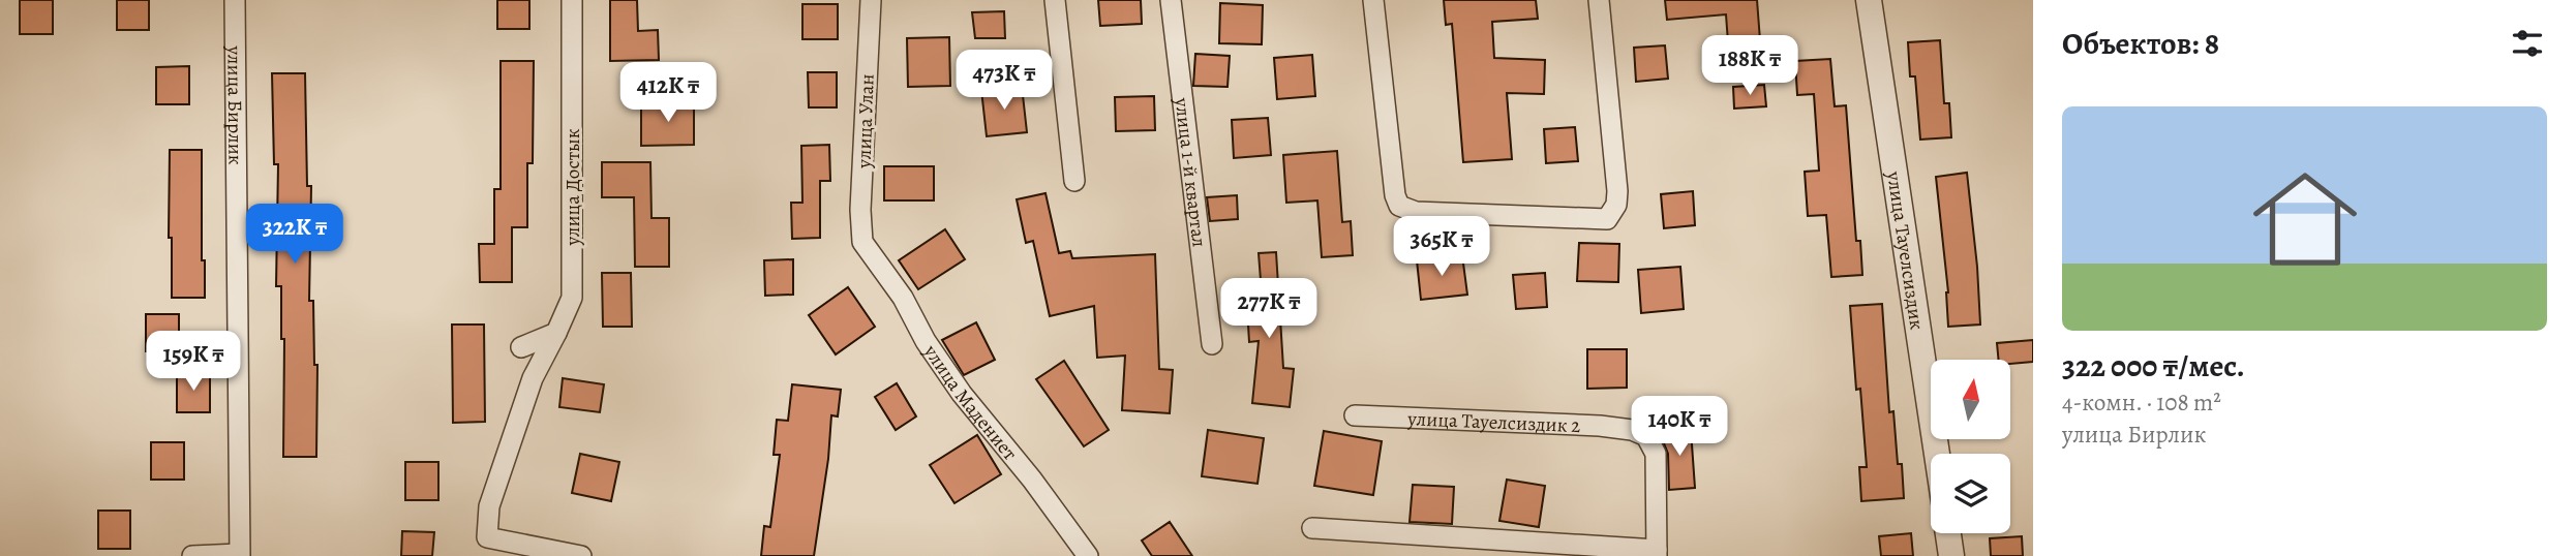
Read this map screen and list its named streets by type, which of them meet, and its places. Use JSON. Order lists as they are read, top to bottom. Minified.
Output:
{"streets":{"street":["улица Бирлик","улица Улан","улица 1-й квартал","улица Достык","улица Тауелсиздик","улица Мадениет","улица Тауелсиздик 2"]},"crossings":[["улица Улан","улица Мадениет"]],"north":"top","page":{"heading":"Объектов: 8","price":["188K ₸","473K ₸","412K ₸","322K ₸","365K ₸","277K ₸","159K ₸","140K ₸"],"list":[{"name":"322 000 ₸/мес.","note":"4-комн. · 108 m² · улица Бирлик"}]}}
